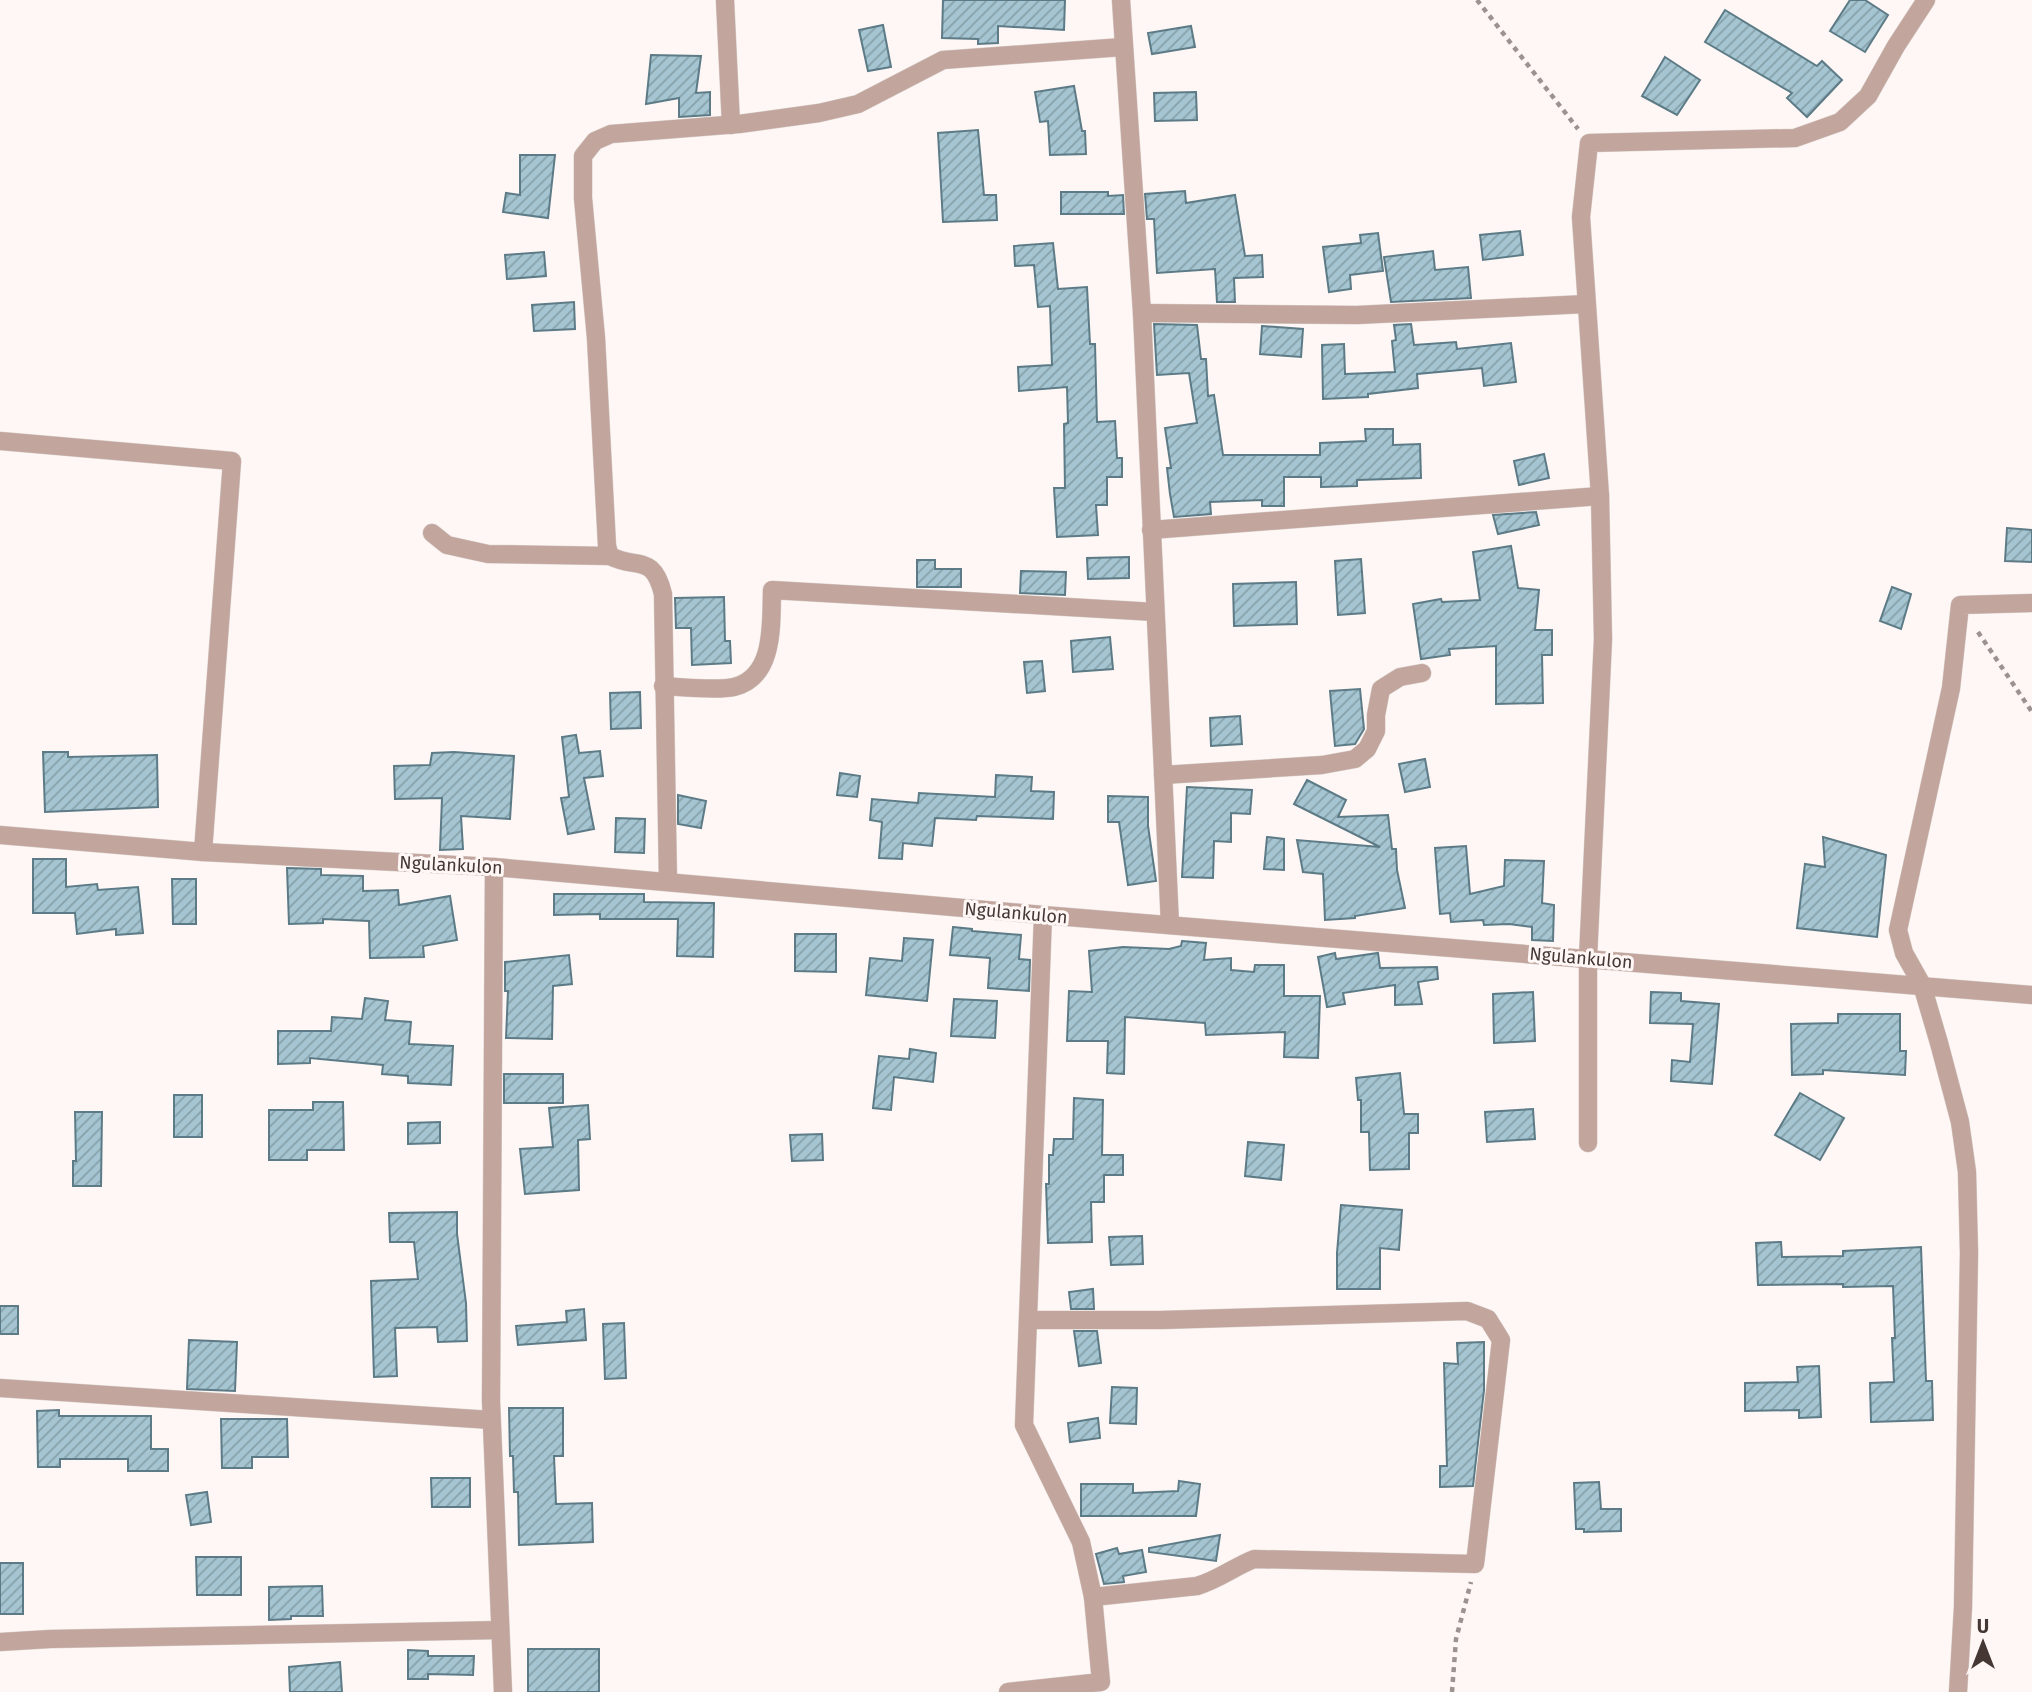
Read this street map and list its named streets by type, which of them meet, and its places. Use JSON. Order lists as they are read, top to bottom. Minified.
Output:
{"streets":{"street":["Ngulankulon"]},"north":"top"}
